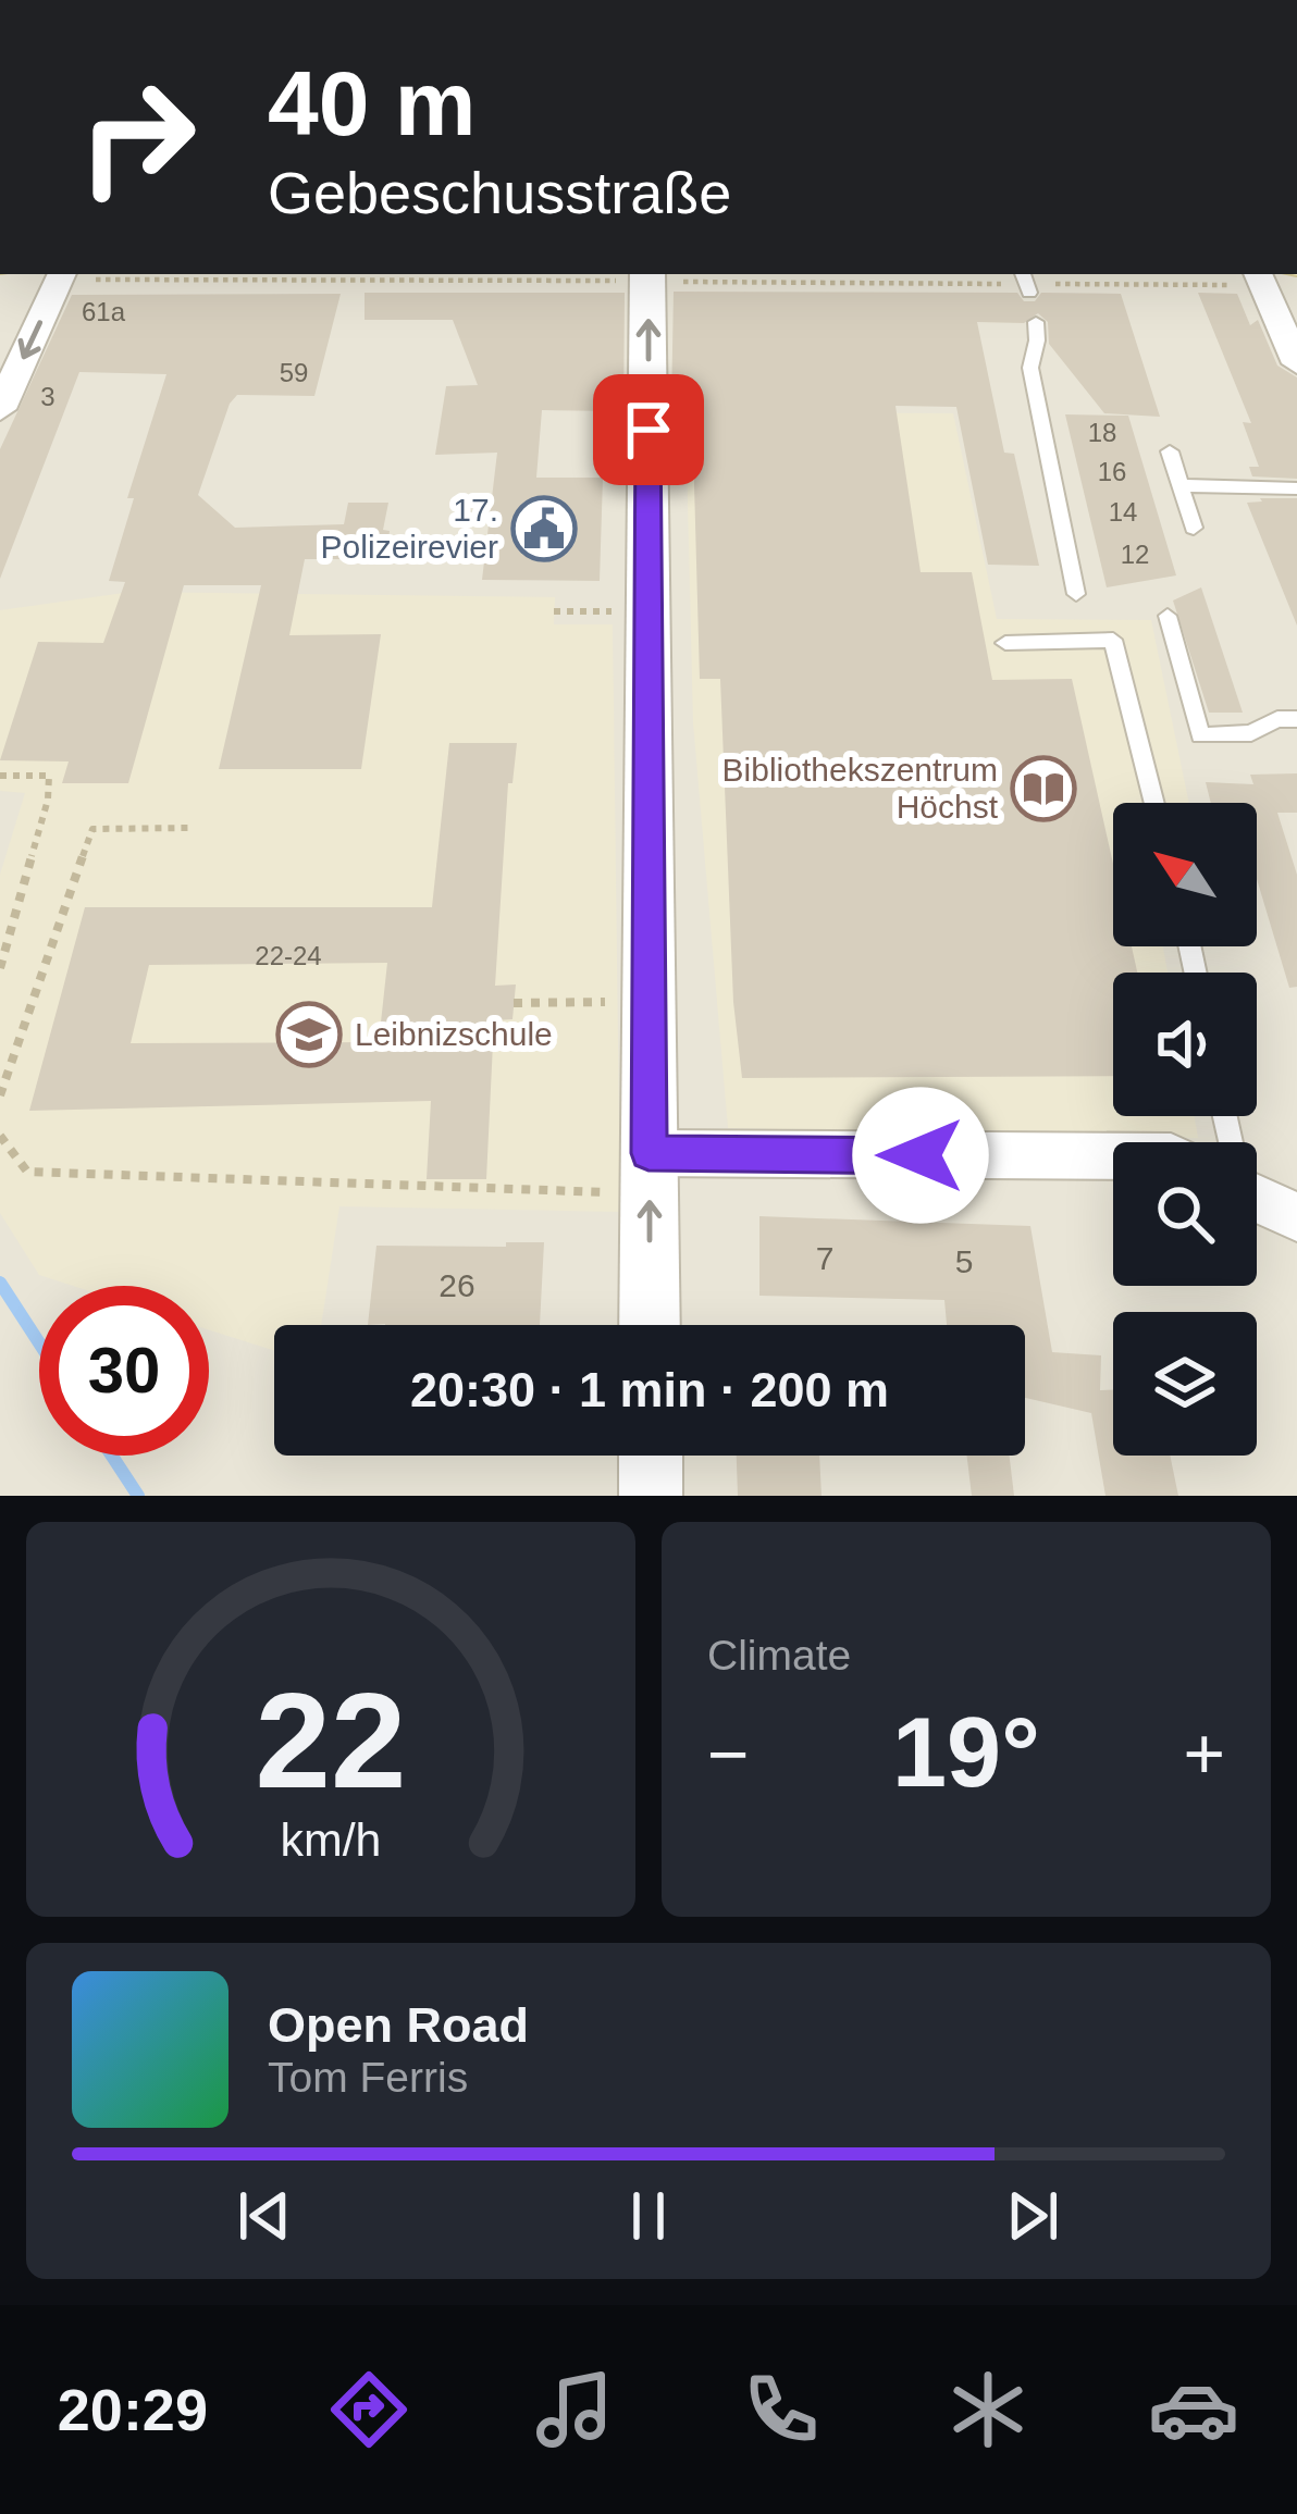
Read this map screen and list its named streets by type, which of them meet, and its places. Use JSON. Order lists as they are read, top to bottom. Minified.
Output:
{"places":{"public building":["17. Polizeirevier"],"library":["Bibliothekszentrum Höchst"],"school or university":["Leibnizschule"]},"house_numbers":["61a","59","3","18","16","14","12","22-24","7","5","26"],"north":"top left","page":{"turn":["40 m","Gebeschusstraße"],"limit":"30","trip":"20:30 · 1 min · 200 m","tile":"Climate","heat":["−","19°","+"],"song":["Open Road","Tom Ferris"],"tabs":"20:29","gauge":["22","km/h"]}}
